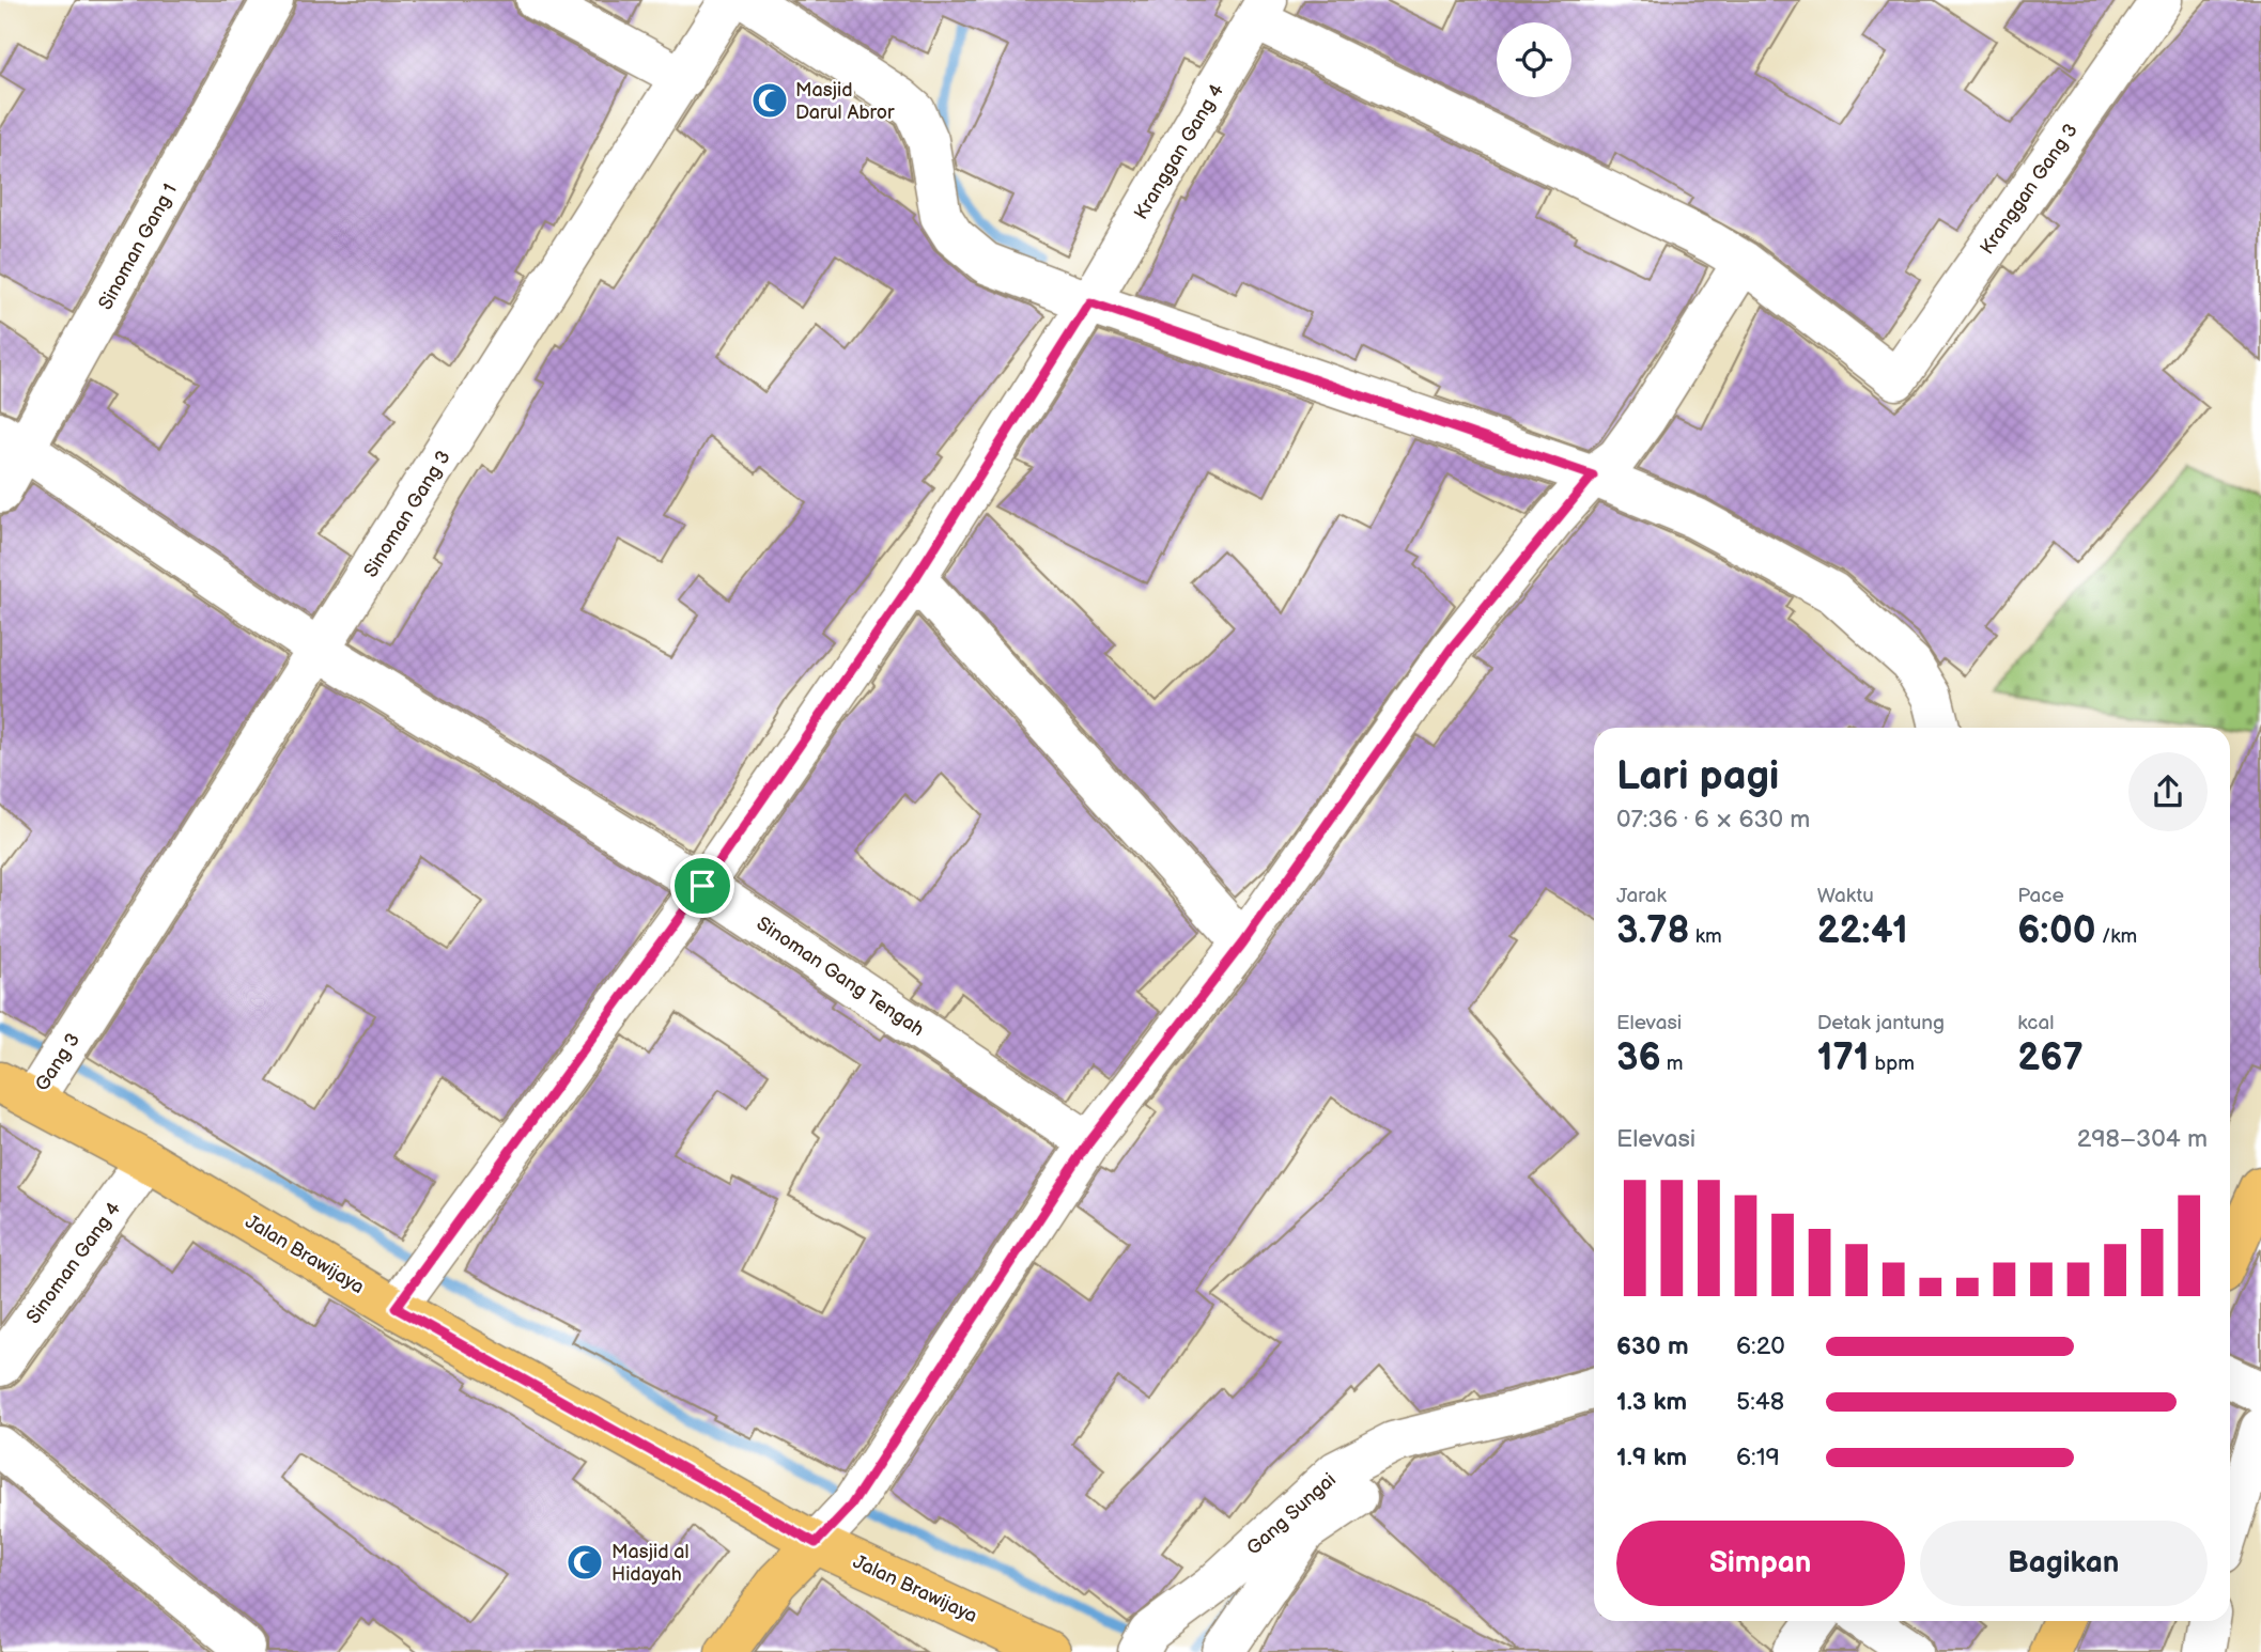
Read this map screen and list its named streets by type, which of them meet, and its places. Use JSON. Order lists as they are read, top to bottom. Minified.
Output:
{"streets":{"main road":["Jalan Brawijaya"],"street":["Kranggan Gang 4","Kranggan Gang 3","Sinoman Gang 1","Sinoman Gang 3","Sinoman Gang Tengah","Gang 3","Sinoman Gang 4","Gang Sungai"]},"crossings":[["Kranggan Gang 4","Sinoman Gang Tengah"],["Kranggan Gang 4","Jalan Brawijaya"],["Sinoman Gang 1","Sinoman Gang Tengah"],["Sinoman Gang 3","Sinoman Gang Tengah"],["Sinoman Gang 3","Gang 3"],["Gang 3","Jalan Brawijaya"],["Jalan Brawijaya","Sinoman Gang 4"]],"places":{"mosque":["Masjid Darul Abror","Masjid al Hidayah"]},"page":{"heading":["Lari pagi","07:36 · 6 × 630 m"],"stats":[["Jarak","3.78 km"],["Waktu","22:41"],["Pace","6:00 /km"],["Elevasi","36 m"],["Detak jantung","171 bpm"],["kcal","267"]],"chart":["Elevasi","298–304 m"],"list":[{"name":"630 m","note":"6:20"},{"name":"1.3 km","note":"5:48"},{"name":"1.9 km","note":"6:19"}],"buttons":["Simpan","Bagikan"]}}
